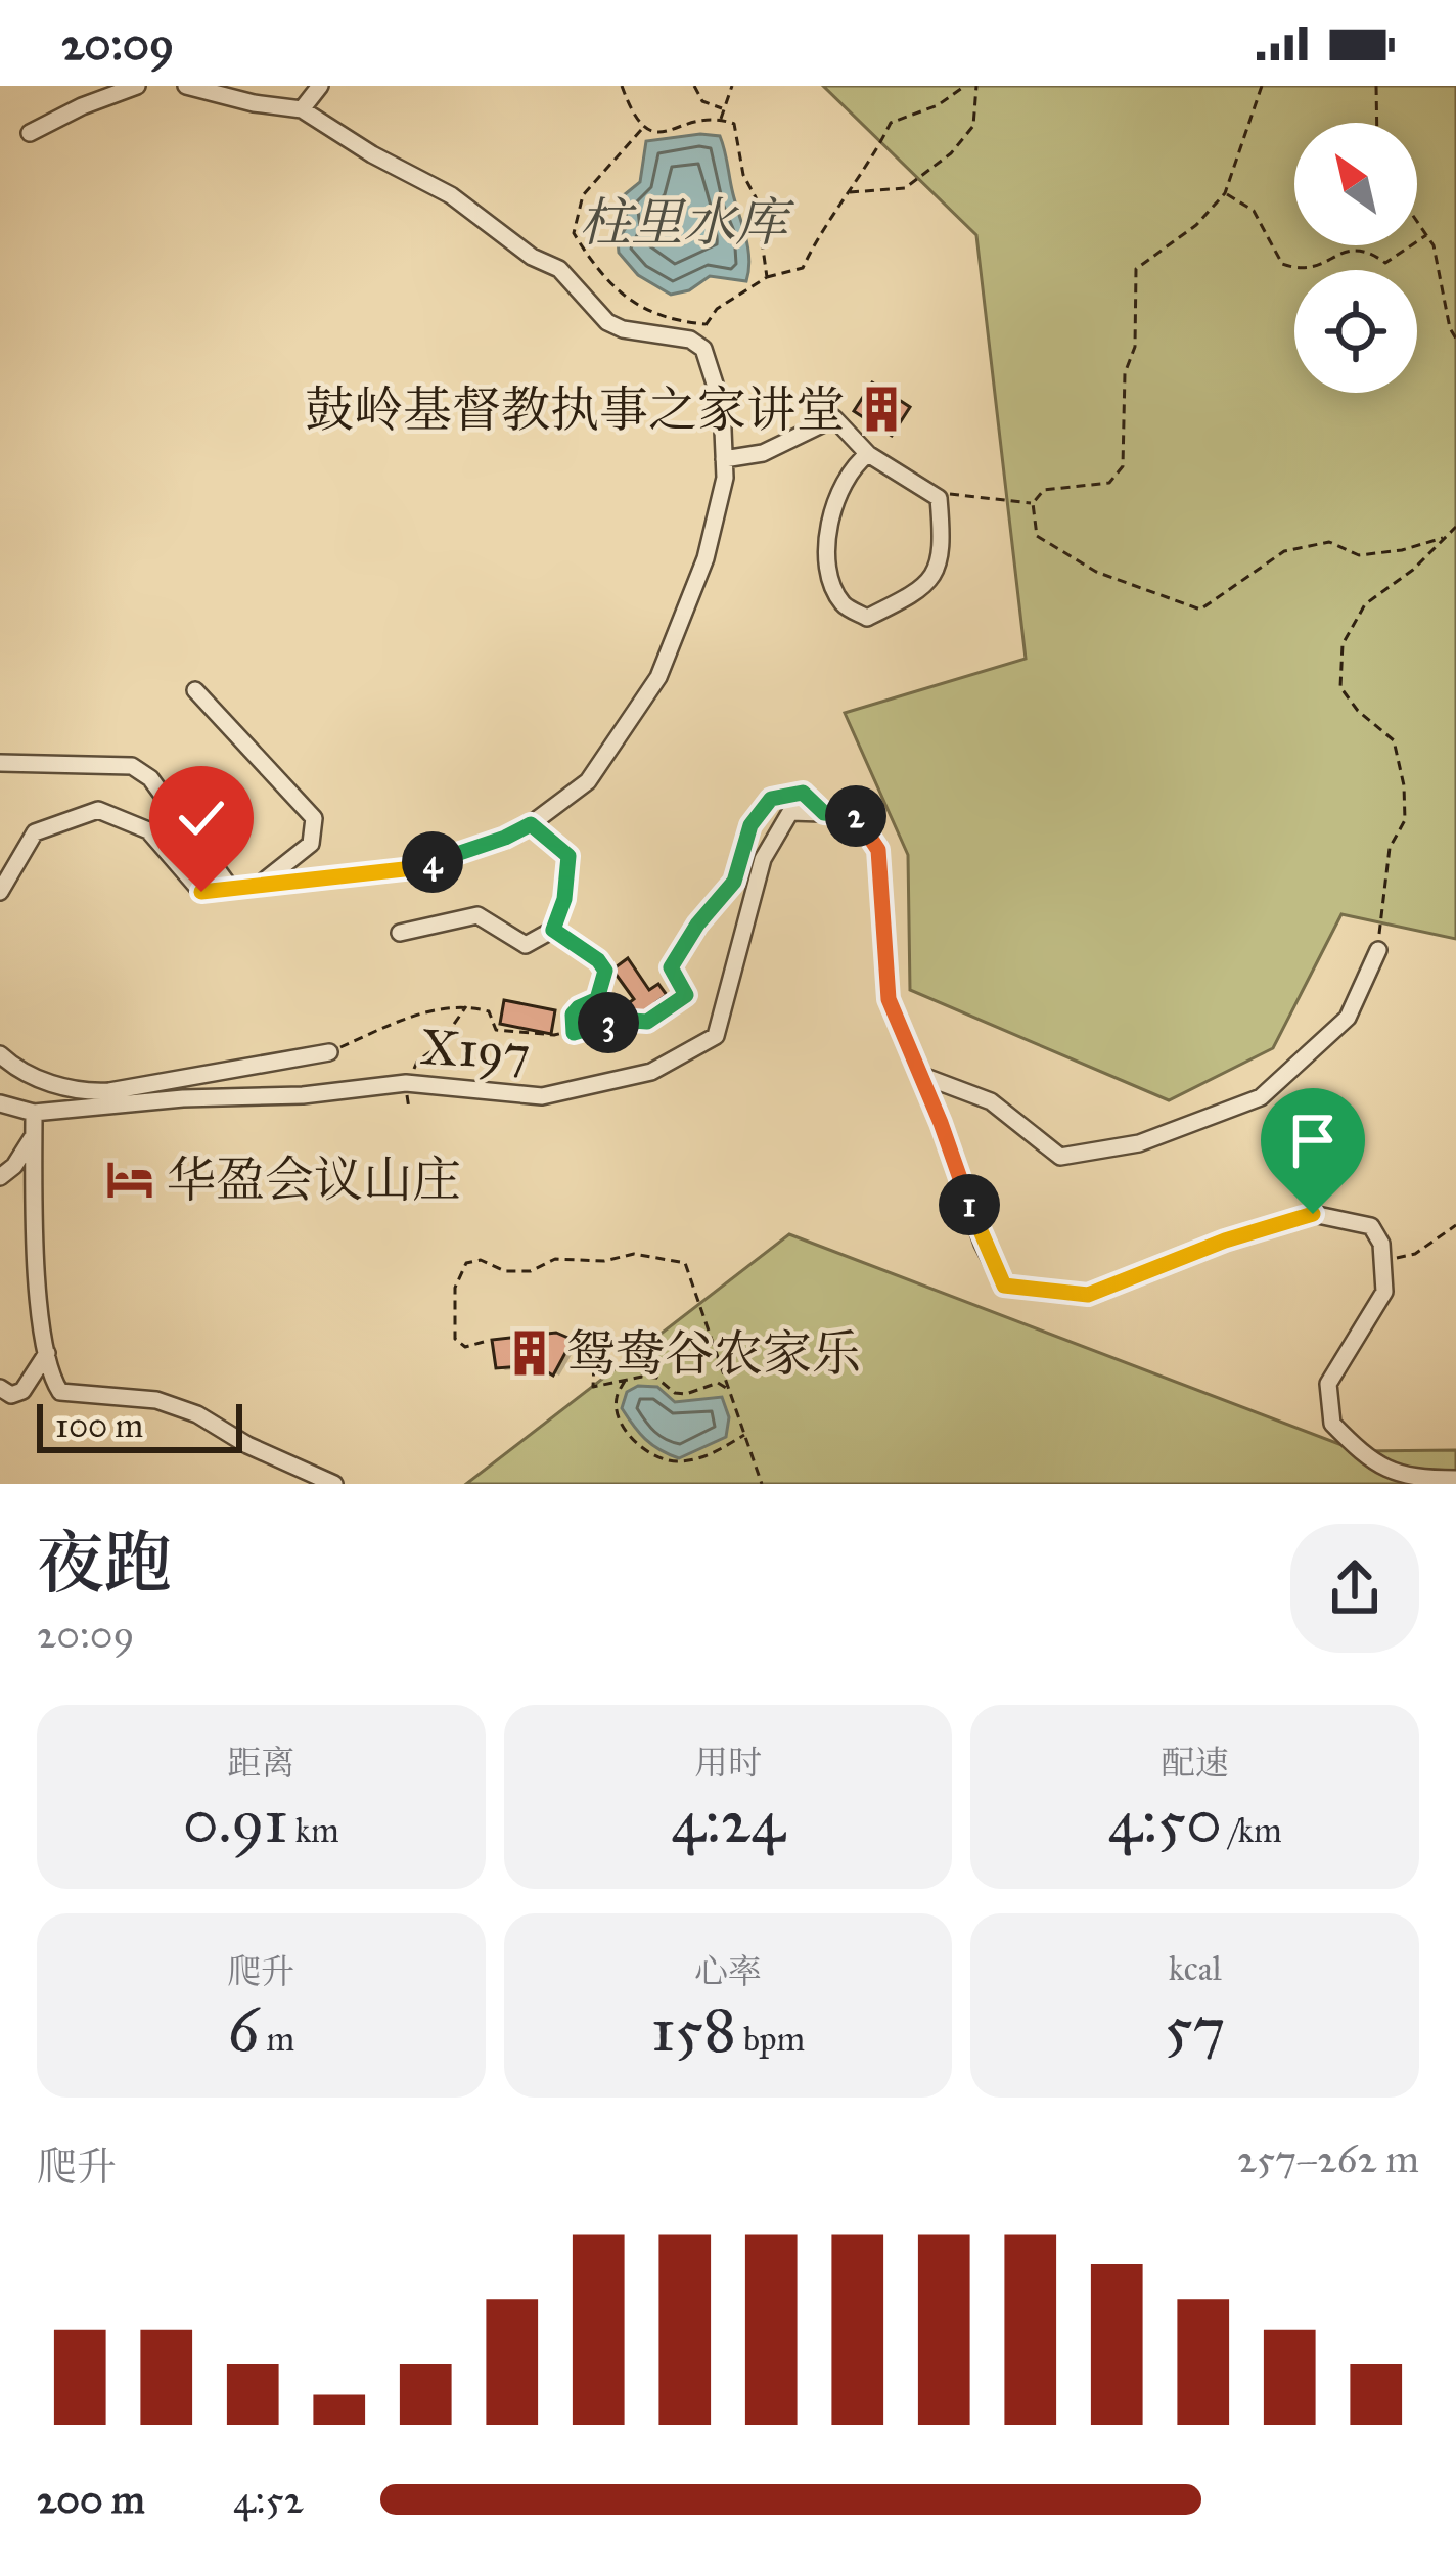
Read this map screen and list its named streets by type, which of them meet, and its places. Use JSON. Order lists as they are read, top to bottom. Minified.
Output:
{"streets":{"street":["X197"]},"water":["柱里水库"],"places":{"building":["鼓岭基督教执事之家讲堂","鸳鸯谷农家乐"],"hotel":["华盈会议山庄"]},"scale_bar":"100 m","north":"top left","page":{"status":"20:09","pins":["2","4","3","1"],"scale":"100 m","heading":["夜跑","20:09"],"stats":[["距离","0.91 km"],["用时","4:24"],["配速","4:50 /km"],["爬升","6 m"],["心率","158 bpm"],["kcal","57"]],"chart":["爬升","257–262 m"],"list":[{"name":"200 m","note":"4:52"}]}}
